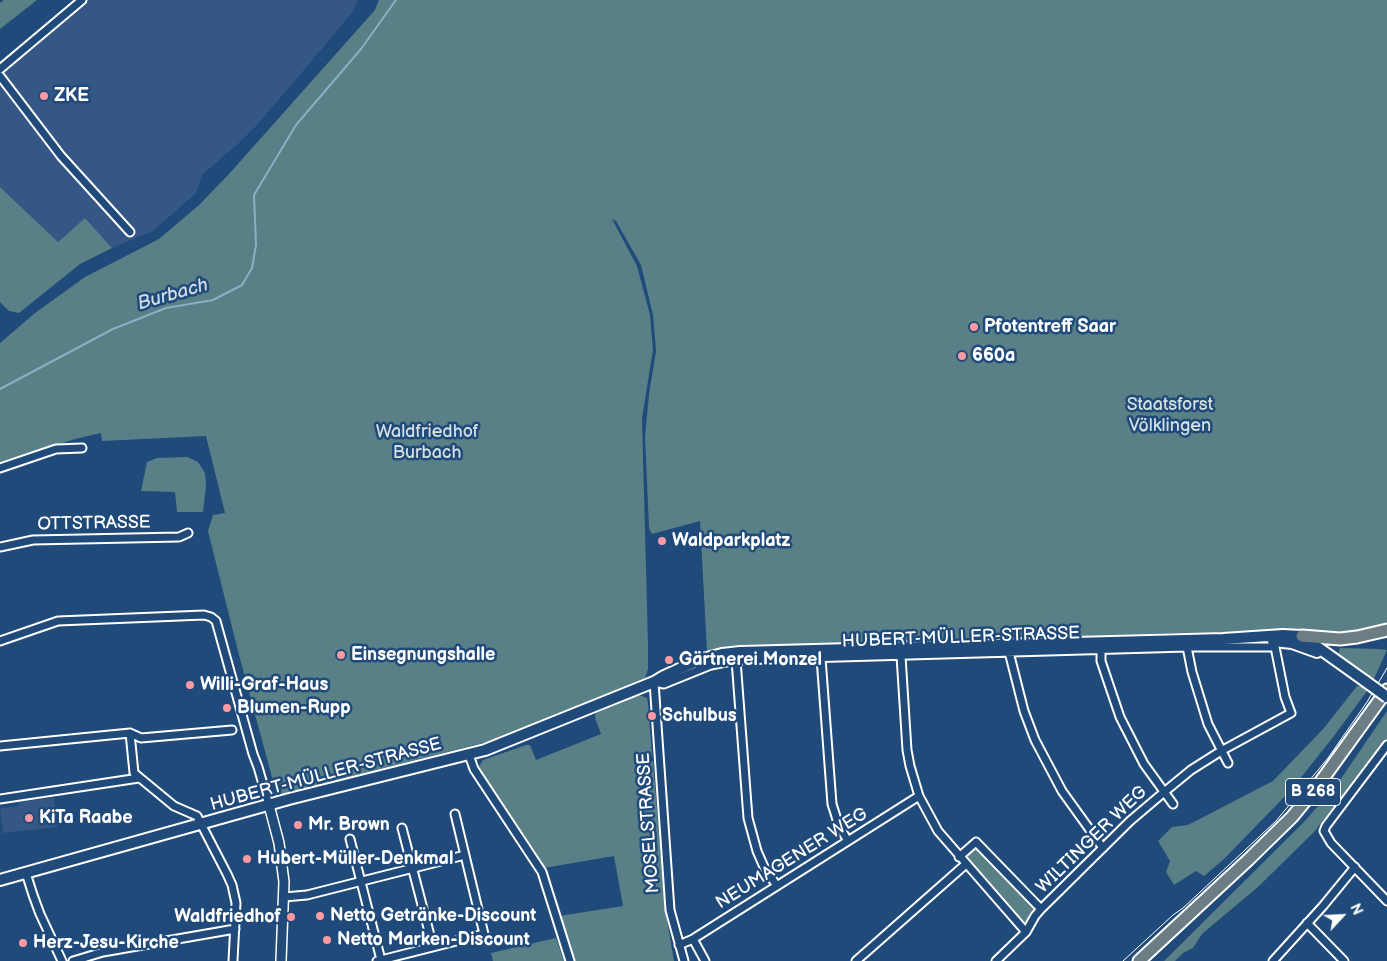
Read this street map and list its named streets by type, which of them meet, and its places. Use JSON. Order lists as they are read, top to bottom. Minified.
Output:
{"streets":{"highway":["B 268"],"main road":["HUBERT-MÜLLER-STRASSE"],"street":["OTTSTRASSE","MOSELSTRASSE","WILTINGER WEG","NEUMAGENER WEG"]},"crossings":[["HUBERT-MÜLLER-STRASSE","MOSELSTRASSE"],["HUBERT-MÜLLER-STRASSE","WILTINGER WEG"],["MOSELSTRASSE","NEUMAGENER WEG"]],"water":["Burbach"],"parks":["Staatsforst Völklingen","Waldfriedhof Burbach"],"places":["ZKE","Pfotentreff Saar","660a","Waldparkplatz","Einsegnungshalle","Gärtnerei Monzel","Willi-Graf-Haus","Blumen-Rupp","Schulbus","KiTa Raabe","Mr. Brown","Hubert-Müller-Denkmal","Netto Getränke-Discount","Waldfriedhof","Netto Marken-Discount","Herz-Jesu-Kirche"],"north":"top right"}
